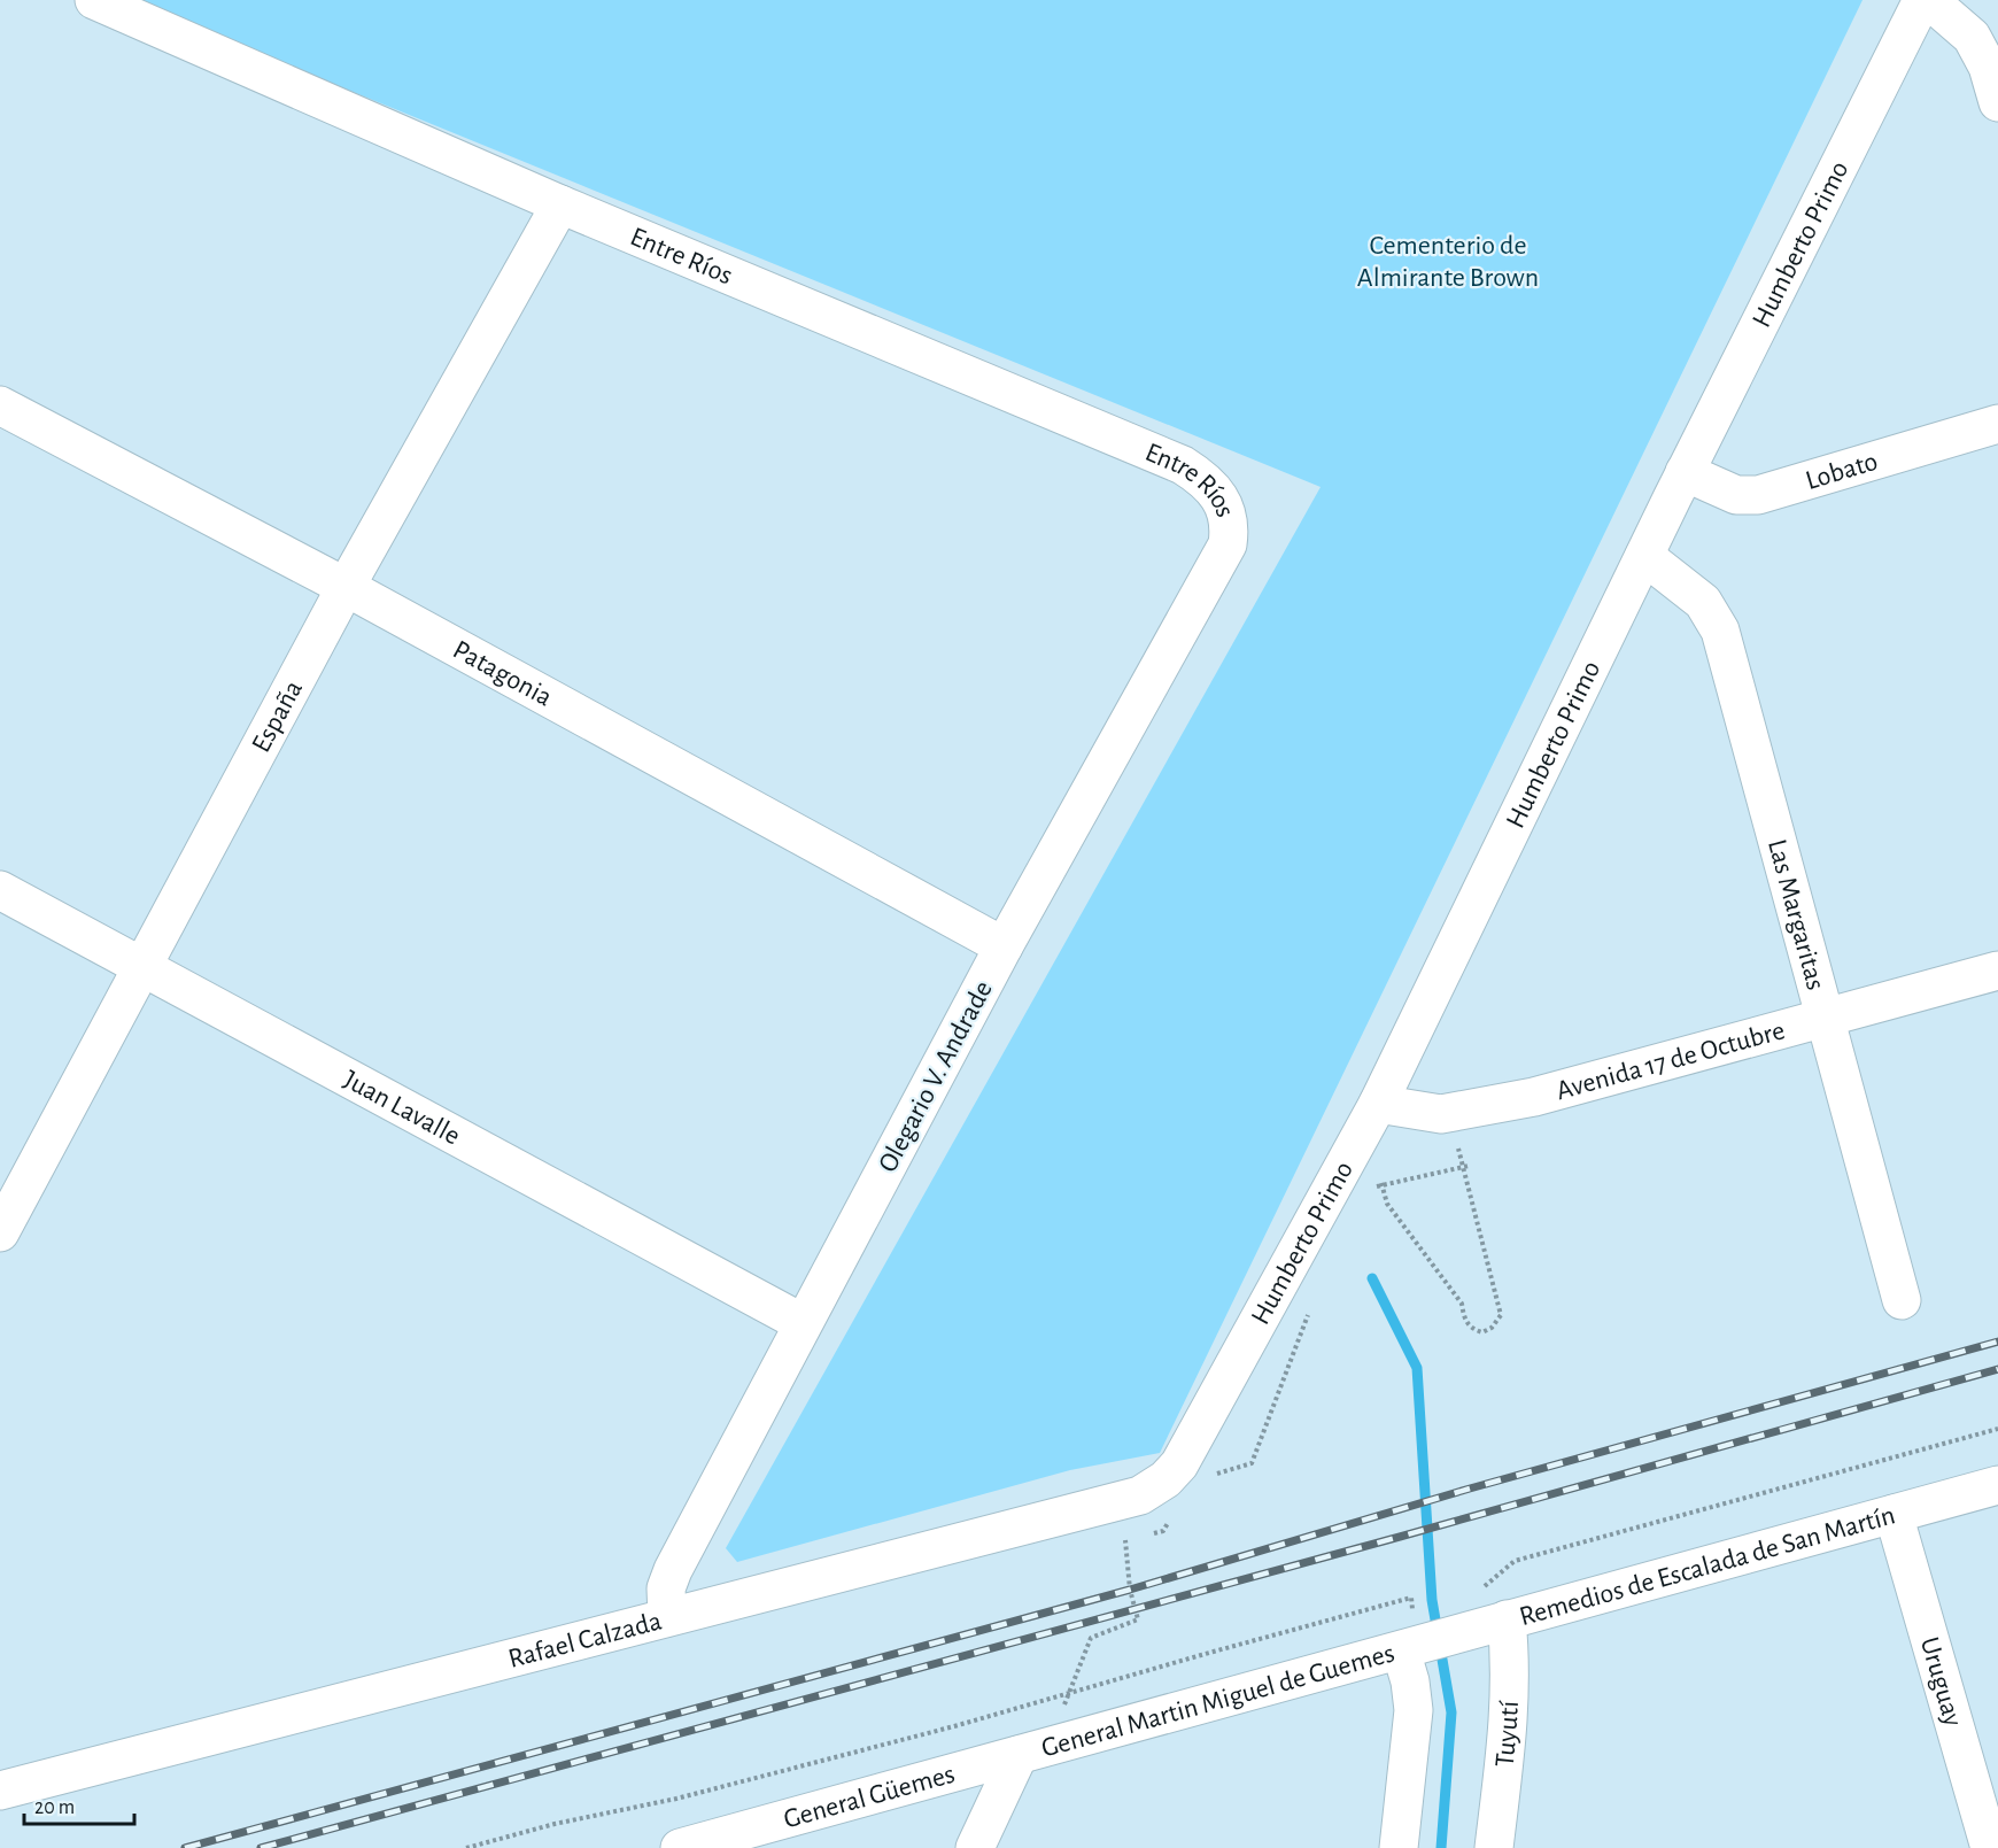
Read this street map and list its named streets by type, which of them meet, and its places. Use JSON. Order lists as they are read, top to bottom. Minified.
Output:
{"streets":{"street":["Humberto Primo","Entre Ríos","Lobato","Patagonia","España","Las Margaritas","Avenida 17 de Octubre","Olegario V. Andrade","Juan Lavalle","Remedios de Escalada de San Martín","Rafael Calzada","Uruguay","General Martin Miguel de Guemes","Tuyutí","General Güemes"]},"crossings":[["Humberto Primo","Lobato"],["Humberto Primo","Las Margaritas"],["Humberto Primo","Avenida 17 de Octubre"],["Humberto Primo","Rafael Calzada"],["Entre Ríos","España"],["Entre Ríos","Olegario V. Andrade"],["Patagonia","España"],["Patagonia","Olegario V. Andrade"],["España","Juan Lavalle"],["Las Margaritas","Avenida 17 de Octubre"],["Olegario V. Andrade","Juan Lavalle"],["Olegario V. Andrade","Rafael Calzada"],["Remedios de Escalada de San Martín","Uruguay"],["Remedios de Escalada de San Martín","General Martin Miguel de Guemes"],["Remedios de Escalada de San Martín","Tuyutí"],["General Martin Miguel de Guemes","General Güemes"]],"parks":["Cementerio de Almirante Brown"],"scale_bar":"20 m"}
